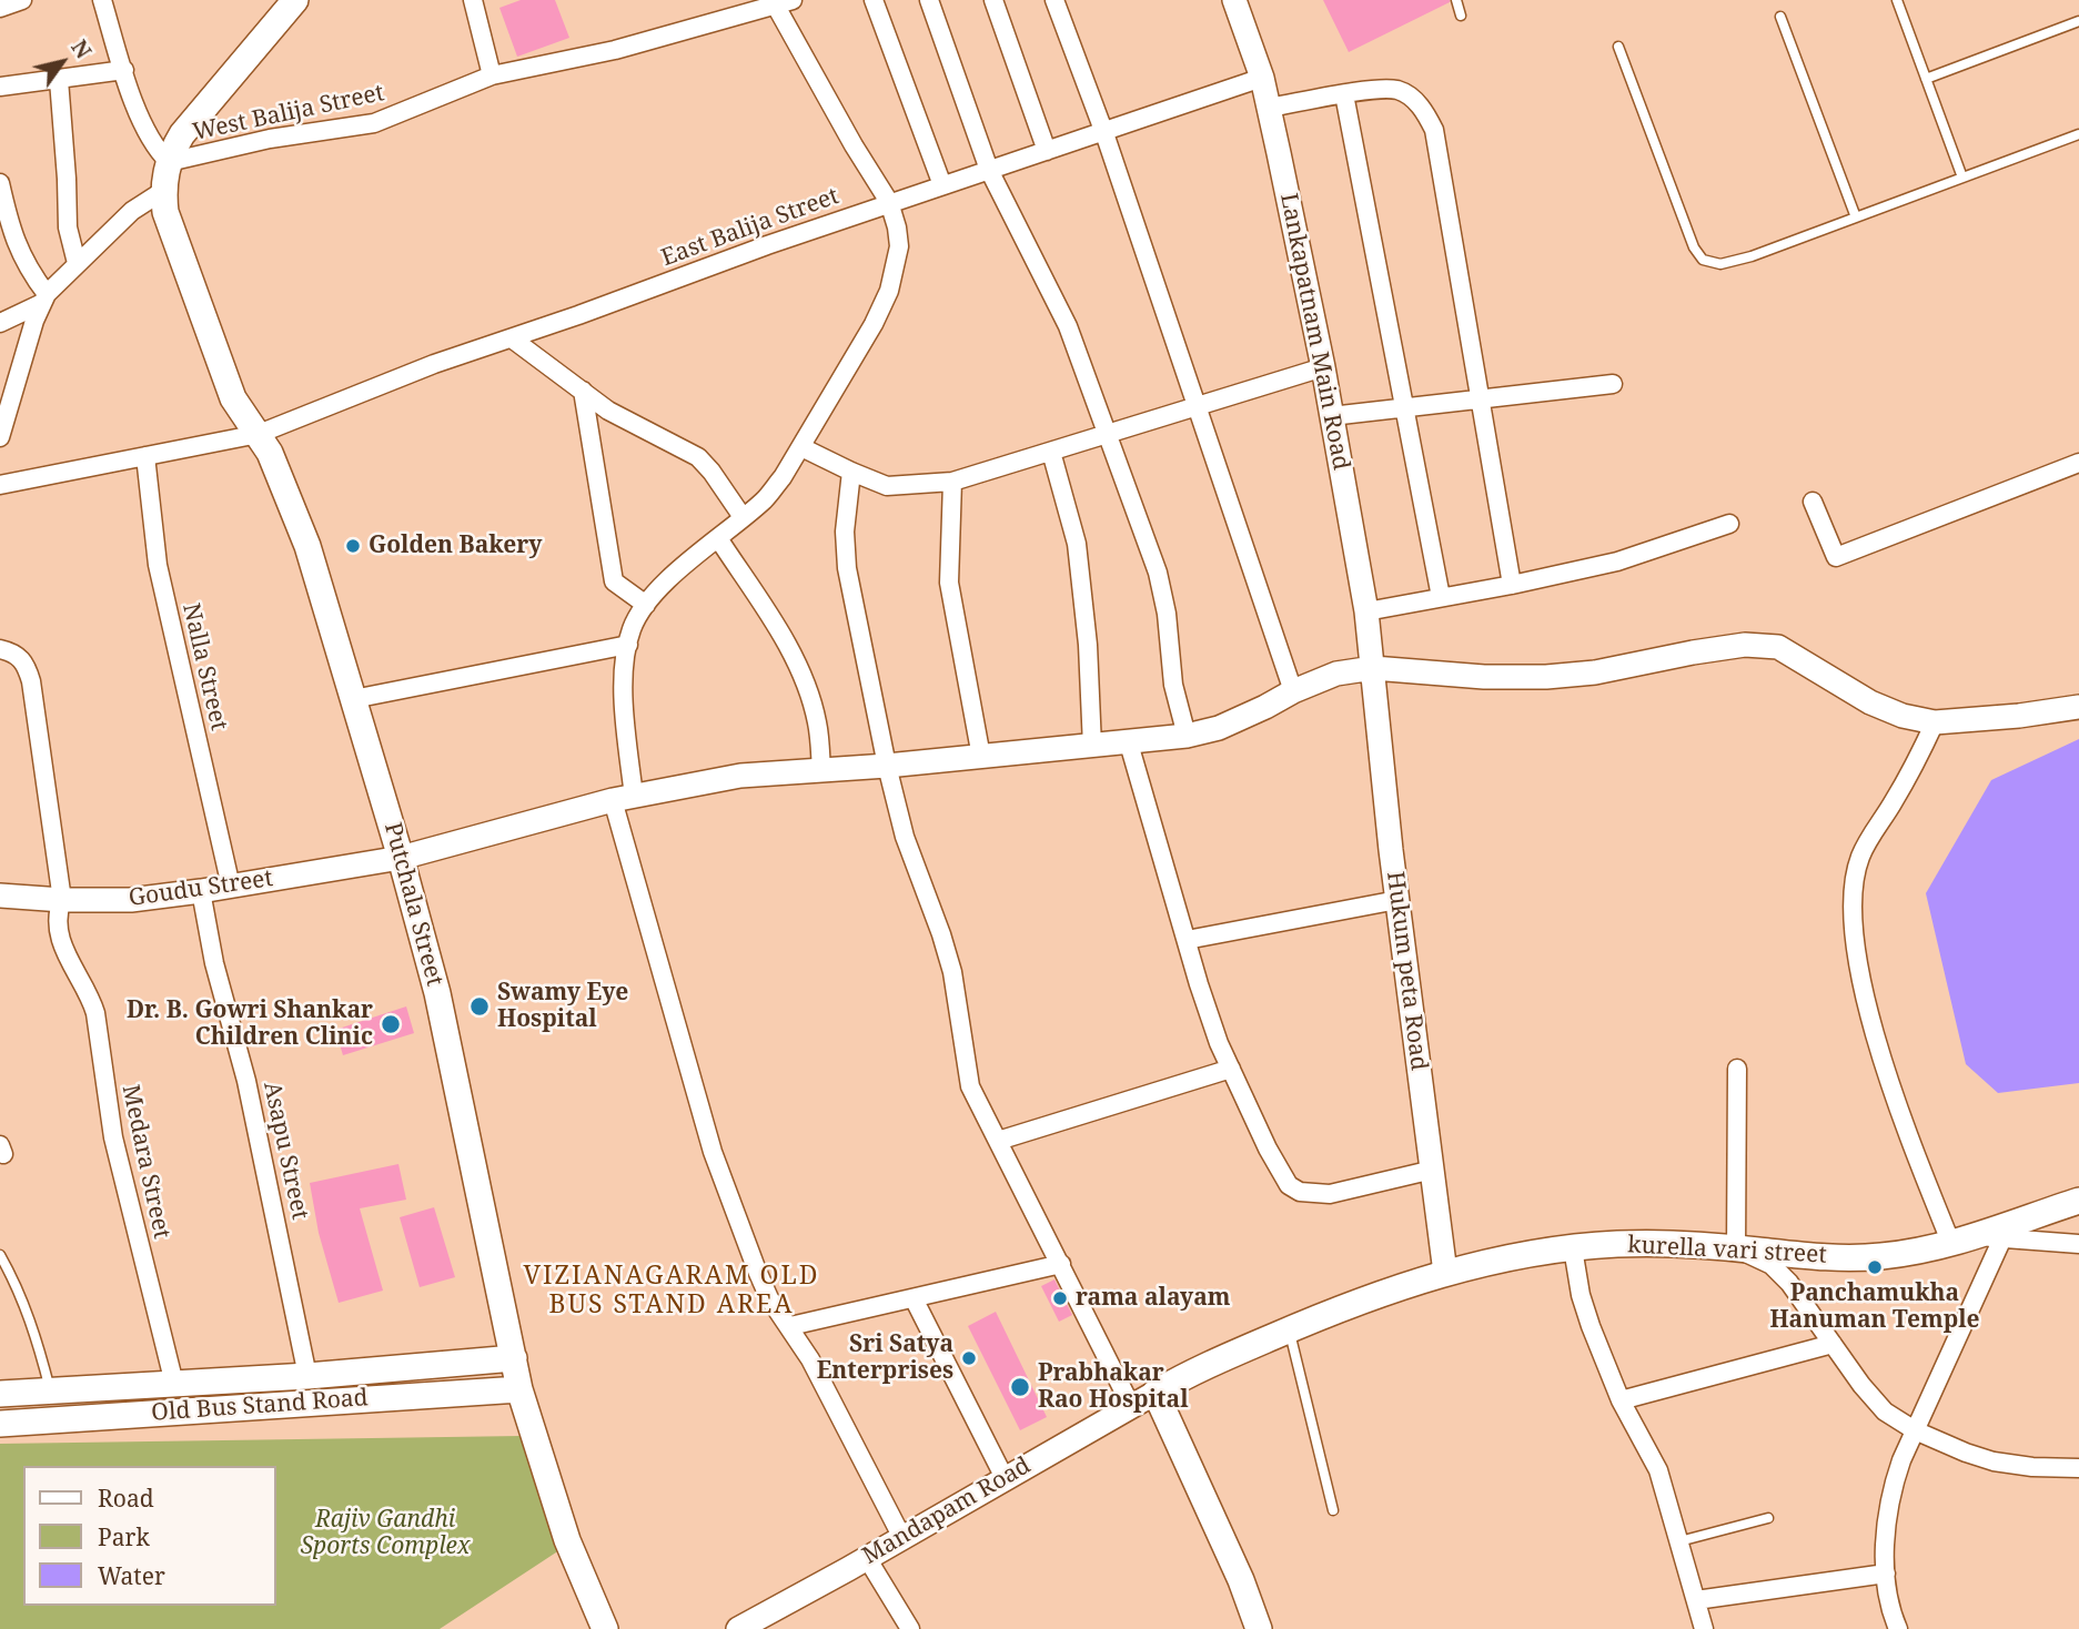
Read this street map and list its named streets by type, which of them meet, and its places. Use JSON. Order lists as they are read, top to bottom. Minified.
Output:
{"streets":{"main road":["Putchala Street","kurella vari street","Old Bus Stand Road"],"street":["West Balija Street","East Balija Street","Lankapatnam Main Road","Nalla Street","Goudu Street","Hukum peta Road","Asapu Street","Medara Street","Mandapam Road"]},"crossings":[["East Balija Street","Lankapatnam Main Road"],["East Balija Street","Nalla Street"],["East Balija Street","Putchala Street"],["Lankapatnam Main Road","Goudu Street"],["Lankapatnam Main Road","Hukum peta Road"],["Nalla Street","Goudu Street"],["Goudu Street","Putchala Street"],["Goudu Street","Hukum peta Road"],["Goudu Street","Asapu Street"],["Goudu Street","Medara Street"],["Putchala Street","Old Bus Stand Road"],["Hukum peta Road","kurella vari street"],["Asapu Street","Old Bus Stand Road"],["Medara Street","Old Bus Stand Road"],["kurella vari street","Mandapam Road"]],"districts":["VIZIANAGARAM OLD BUS STAND AREA"],"parks":["Rajiv Gandhi Sports Complex"],"places":["Golden Bakery","Swamy Eye Hospital","Dr. B. Gowri Shankar Children Clinic","Panchamukha Hanuman Temple","rama alayam","Sri Satya Enterprises","Prabhakar Rao Hospital"],"legend":["Road","Park","Water"],"north":"top right"}
